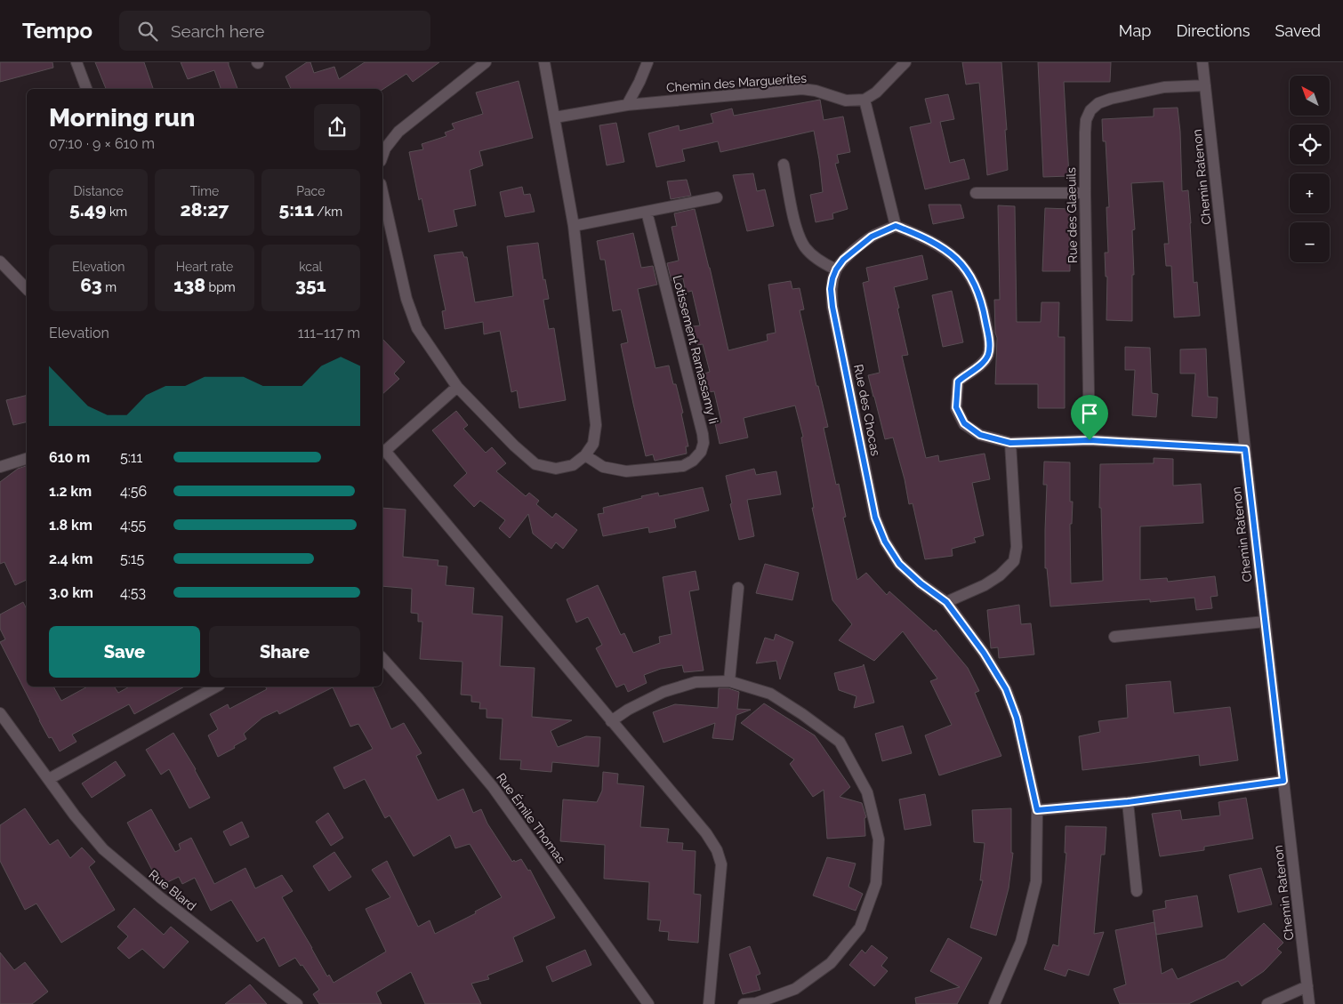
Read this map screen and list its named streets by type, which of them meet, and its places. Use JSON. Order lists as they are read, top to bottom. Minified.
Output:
{"streets":{"street":["Chemin des Marguerites","Chemin Ratenon","Rue des Glaeuils","Lotissement Ramassamy Ii","Rue des Chocas","Rue Émile Thomas","Rue Blard"]},"crossings":[["Chemin Ratenon","Rue des Glaeuils"]],"north":"top left","page":{"header":"Tempo","search":"Search here","nav":["Map","Directions","Saved"],"map_buttons":["+","−"],"heading":["Morning run","07:10 · 9 × 610 m"],"stats":[["Distance","5.49 km"],["Time","28:27"],["Pace","5:11 /km"],["Elevation","63 m"],["Heart rate","138 bpm"],["kcal","351"]],"chart":["Elevation","111–117 m"],"list":[{"name":"610 m","note":"5:11"},{"name":"1.2 km","note":"4:56"},{"name":"1.8 km","note":"4:55"},{"name":"2.4 km","note":"5:15"},{"name":"3.0 km","note":"4:53"}],"buttons":["Save","Share"]}}
